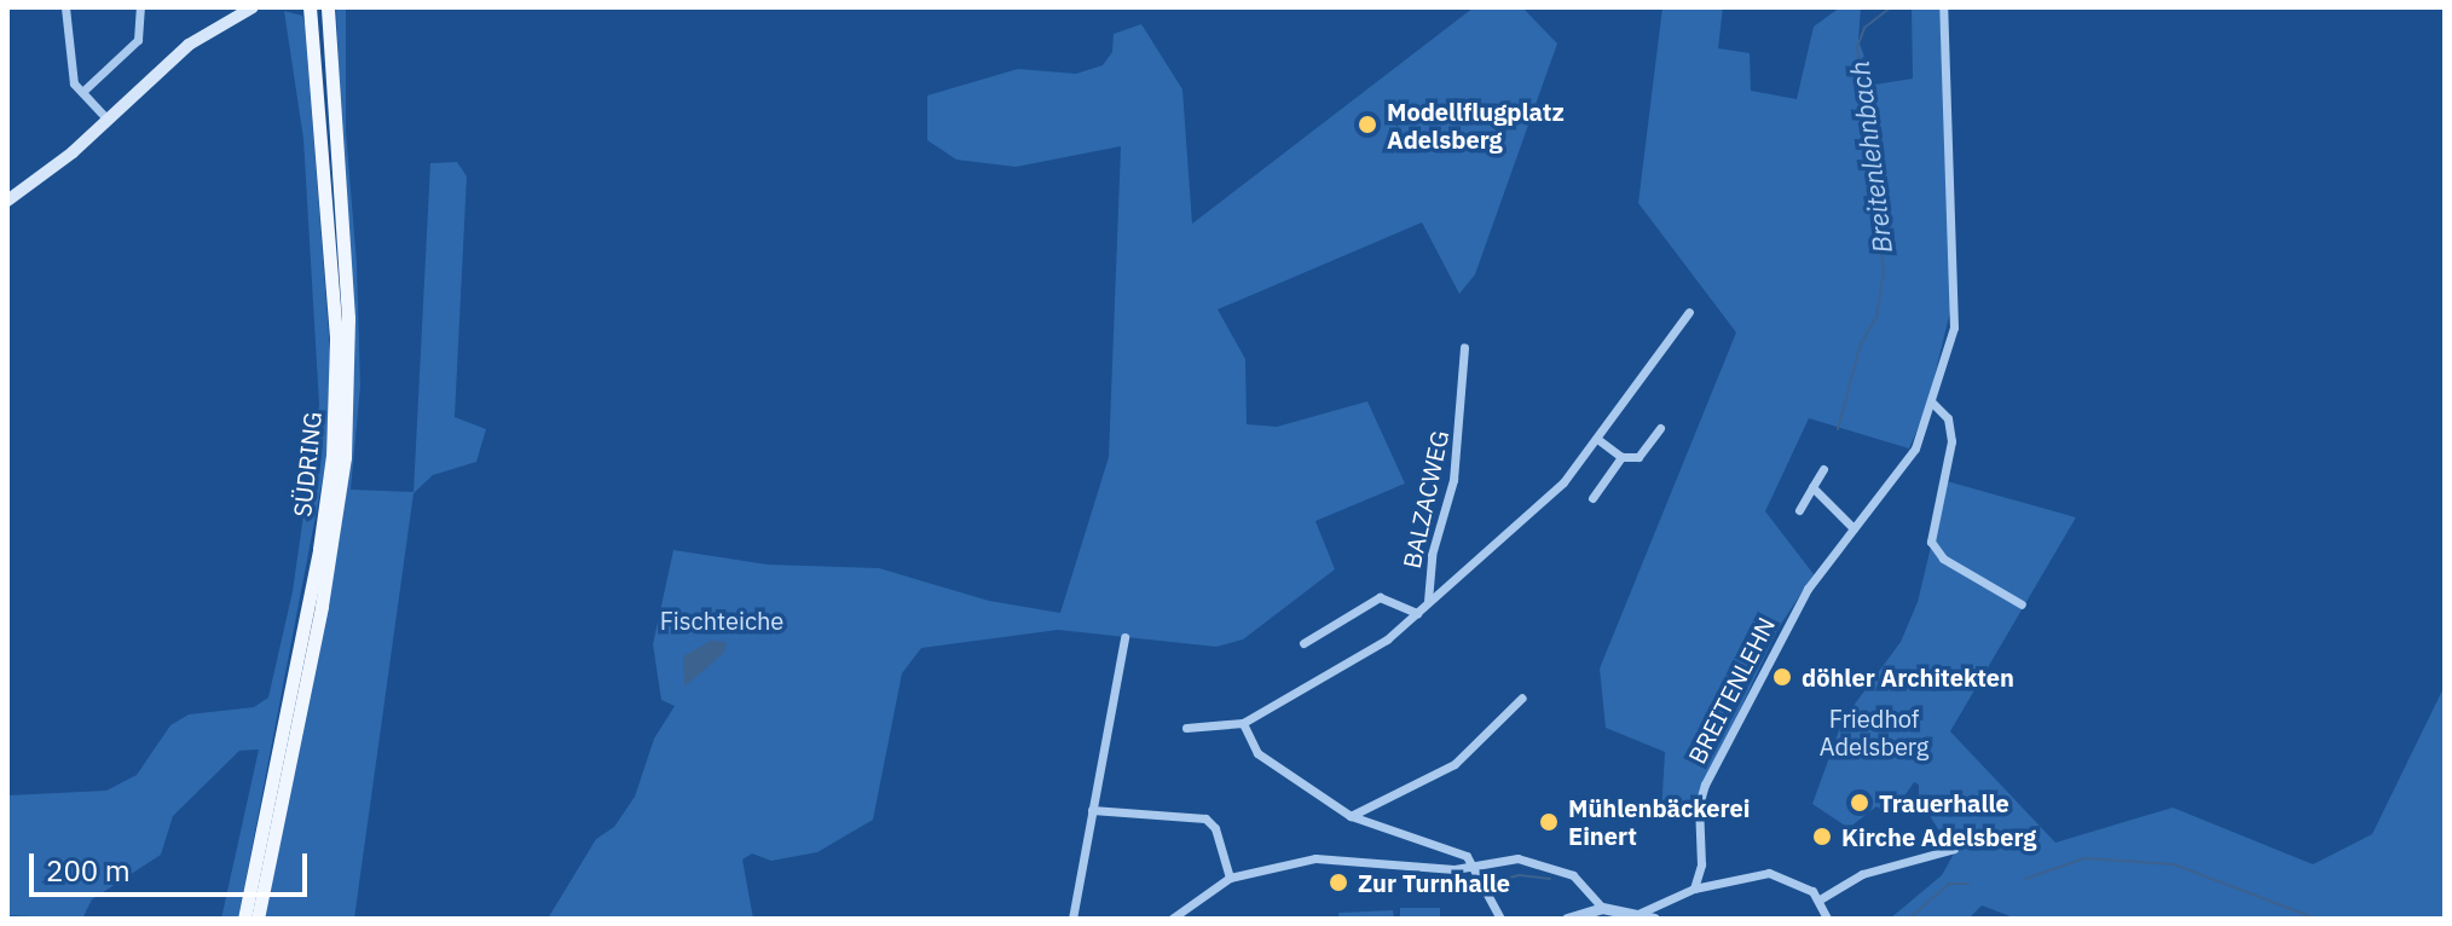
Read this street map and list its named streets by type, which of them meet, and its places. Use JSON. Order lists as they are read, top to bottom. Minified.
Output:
{"streets":{"main road":["SÜDRING"],"street":["BALZACWEG","BREITENLEHN"]},"water":["Breitenlehnbach"],"parks":["Fischteiche","Friedhof Adelsberg"],"places":["Modellflugplatz Adelsberg","döhler Architekten","Trauerhalle","Mühlenbäckerei Einert","Kirche Adelsberg","Zur Turnhalle"],"scale_bar":"200 m"}
